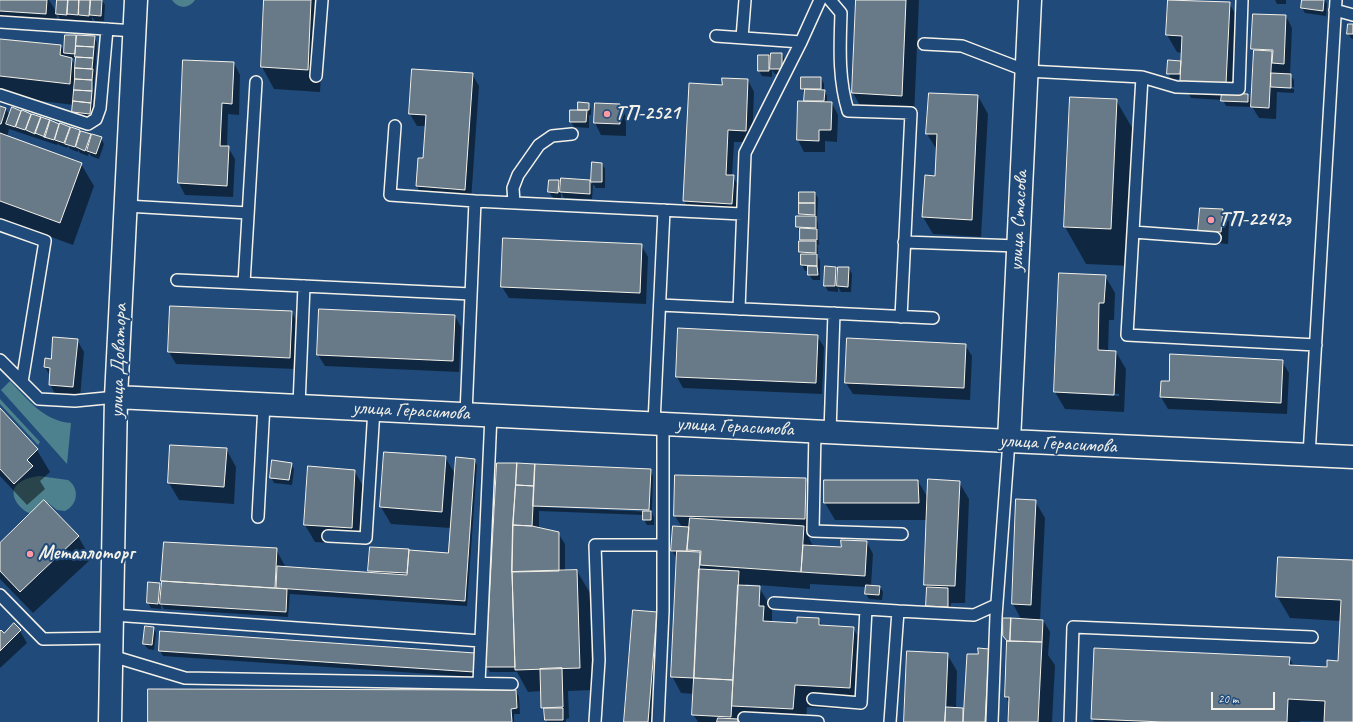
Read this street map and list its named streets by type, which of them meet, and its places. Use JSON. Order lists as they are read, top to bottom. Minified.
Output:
{"streets":{"street":["улица Стасова","улица Доватора","улица Герасимова"]},"crossings":[["улица Стасова","улица Герасимова"],["улица Доватора","улица Герасимова"]],"places":["ТП-2521","ТП-2242э","Металлоторг"],"scale_bar":"20 m"}
